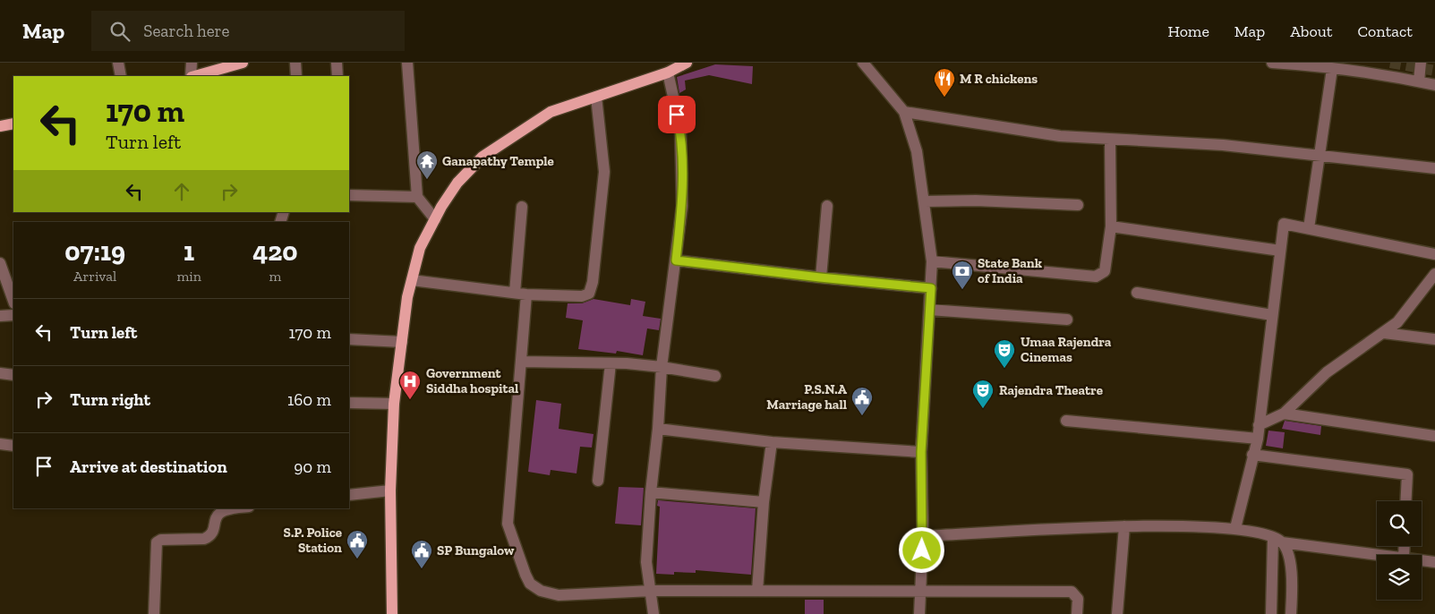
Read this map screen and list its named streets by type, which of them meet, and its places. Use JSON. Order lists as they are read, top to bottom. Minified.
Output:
{"places":{"restaurant":["M R chickens"],"temple":["Ganapathy Temple"],"bank":["State Bank of India"],"theatre":["Umaa Rajendra Cinemas","Rajendra Theatre"],"hospital":["Government Siddha hospital"],"public building":["P.S.N.A Marriage hall","S.P. Police Station","SP Bungalow"]},"page":{"header":"Map","search":"Search here","nav":["Home","Map","About","Contact"],"turn":["170 m","Turn left"],"eta":["07:19","Arrival","1","min","420","m"],"list":[{"name":"Turn left","value":"170 m"},{"name":"Turn right","value":"160 m"},{"name":"Arrive at destination","value":"90 m"}]}}
